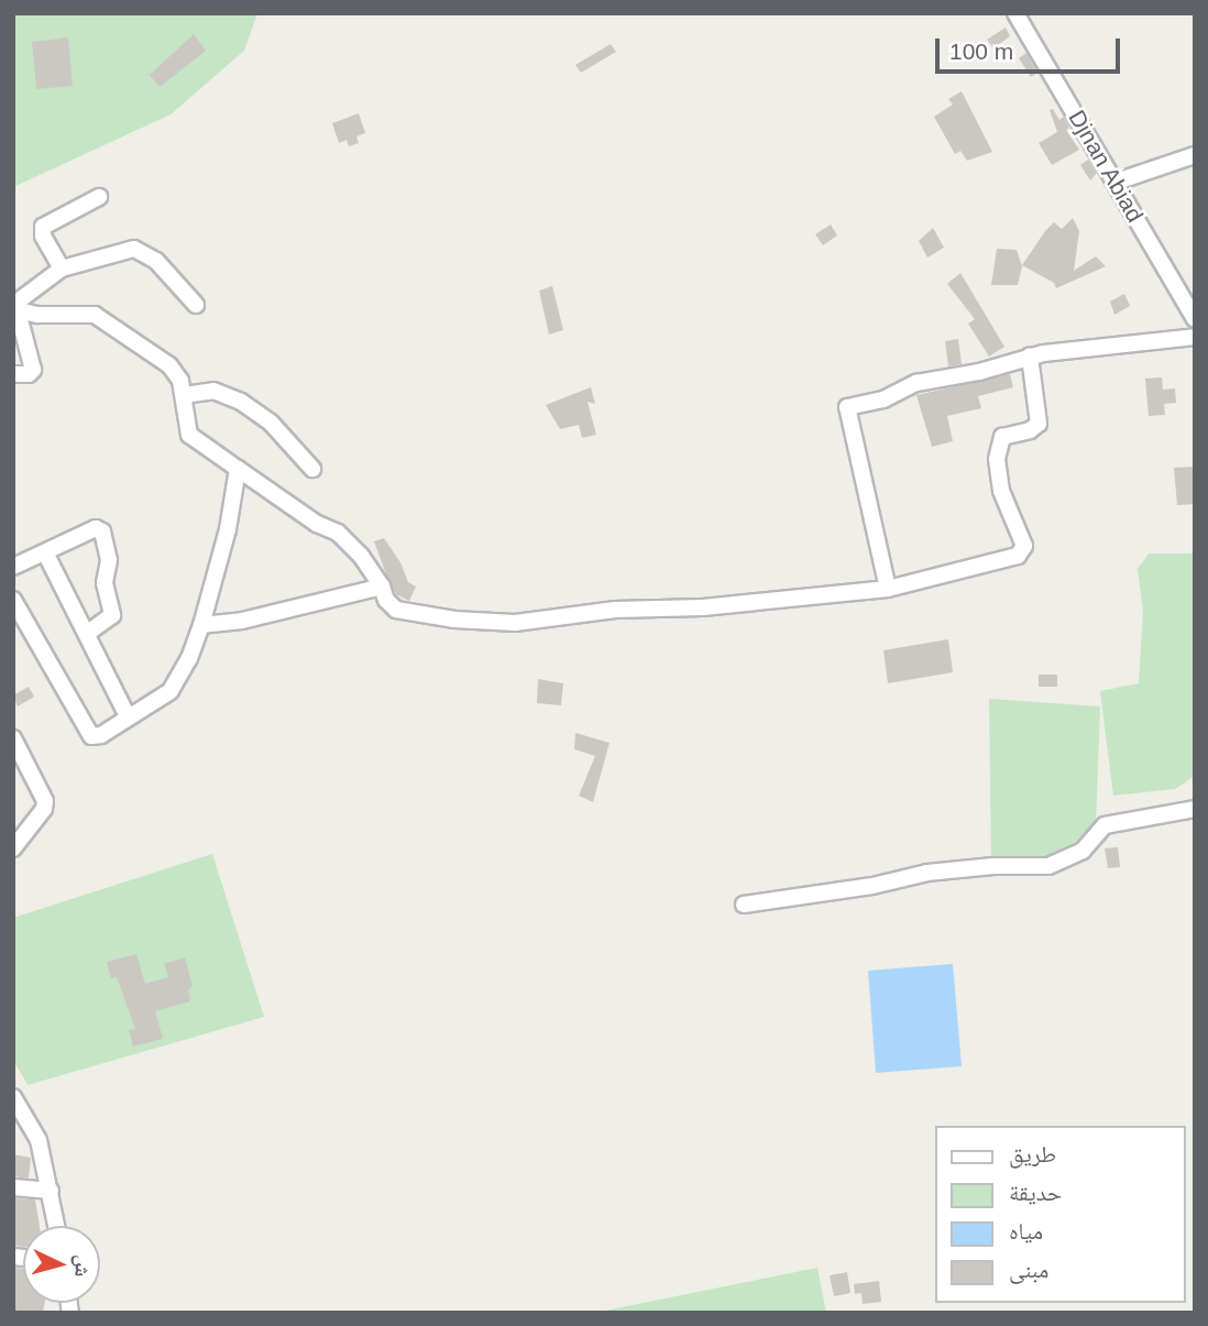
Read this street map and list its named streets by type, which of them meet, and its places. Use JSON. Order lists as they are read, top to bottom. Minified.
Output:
{"streets":{"street":["Djnan Abiad"]},"legend":["طريق","حديقة","مياه","مبنى"],"scale_bar":"100 m","north":"right"}
